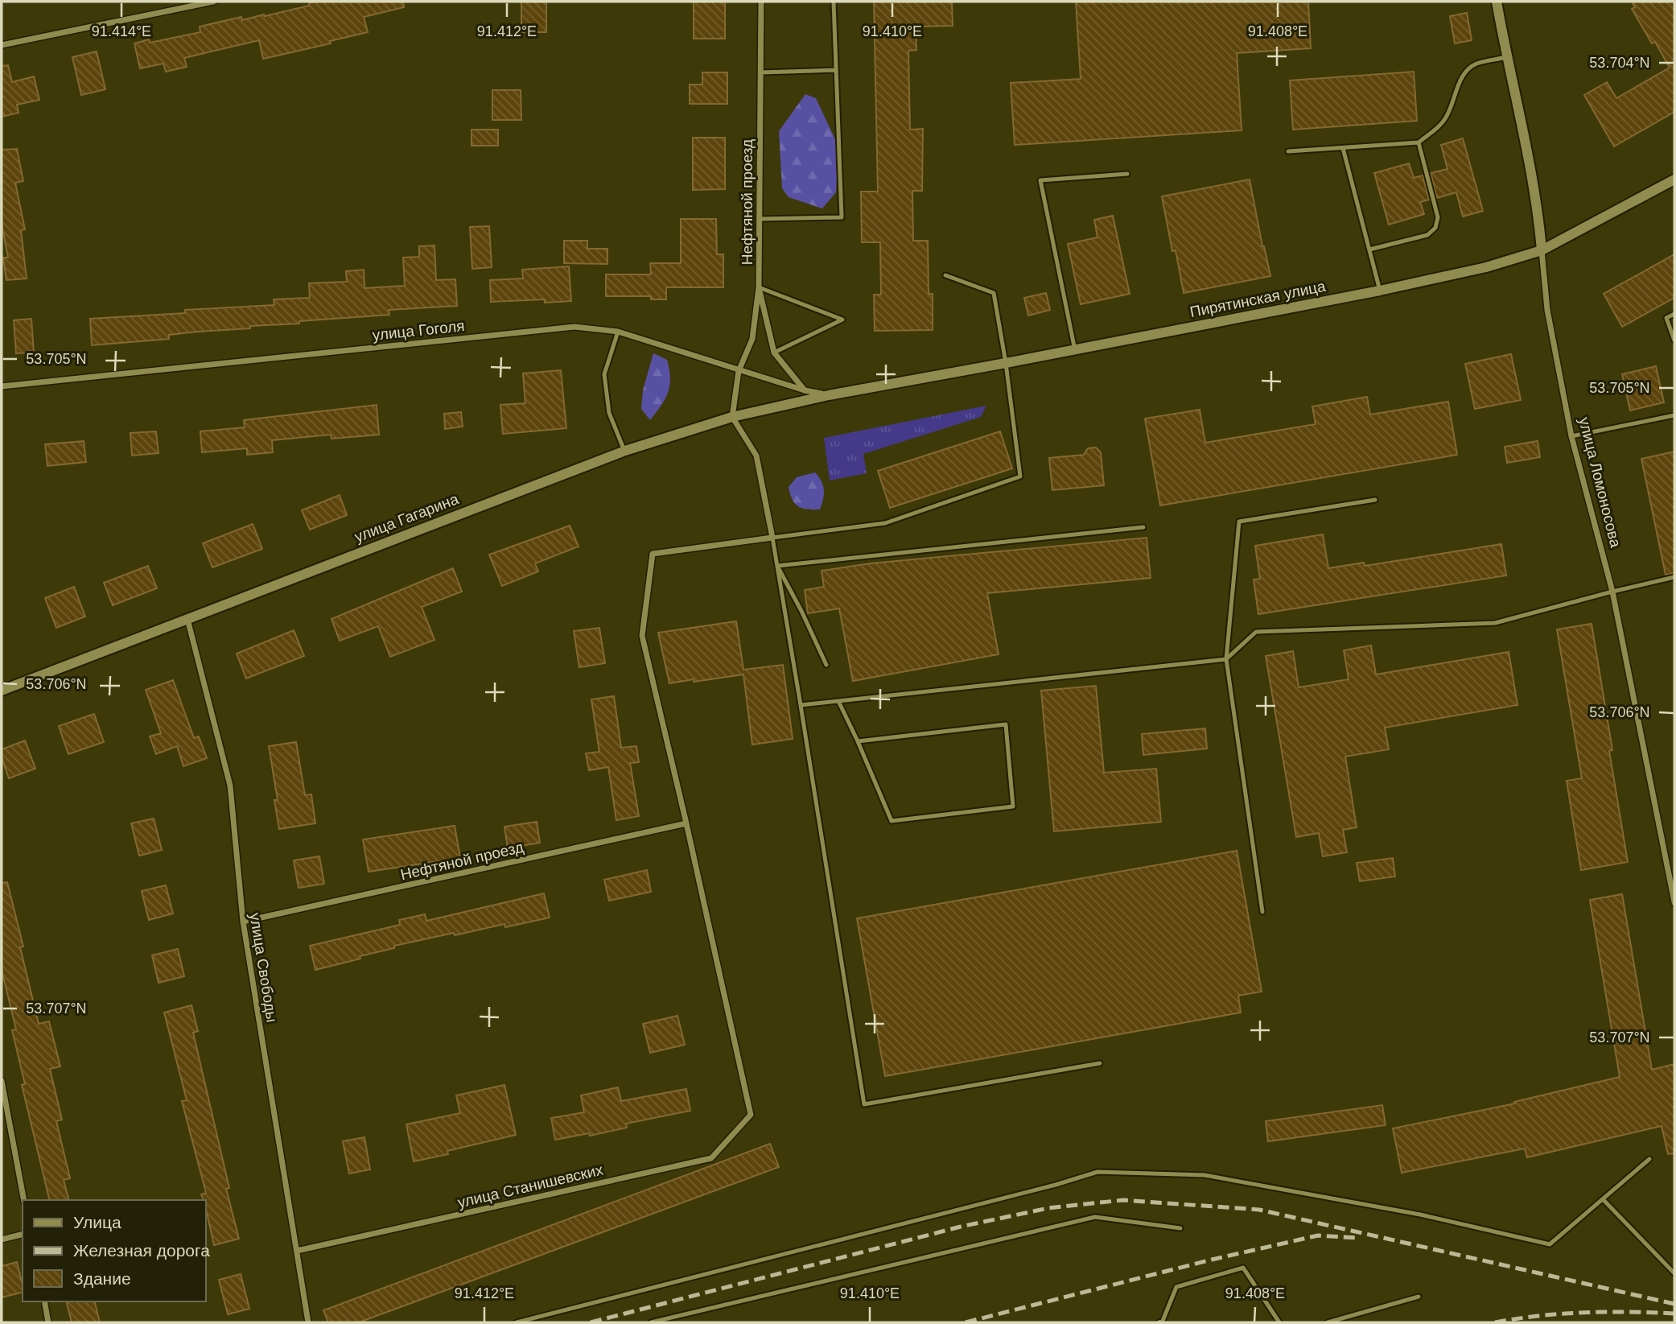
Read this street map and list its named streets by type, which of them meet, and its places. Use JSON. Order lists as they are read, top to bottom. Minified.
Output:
{"streets":{"street":["Нефтяной проезд","Пирятинская улица","улица Гоголя","улица Ломоносова","улица Гагарина","улица Свободы","улица Станишевских"]},"crossings":[["Нефтяной проезд","улица Гоголя"],["Нефтяной проезд","улица Свободы"],["Нефтяной проезд","улица Станишевских"],["Пирятинская улица","улица Гоголя"],["Пирятинская улица","улица Ломоносова"],["Пирятинская улица","улица Гагарина"],["улица Гоголя","улица Гагарина"],["улица Гагарина","улица Свободы"],["улица Свободы","улица Станишевских"]],"legend":["Улица","Железная дорога","Здание"],"coordinates":["91.414°E","91.412°E","91.410°E","91.408°E","53.704°N","53.705°N","53.706°N","53.707°N"]}
